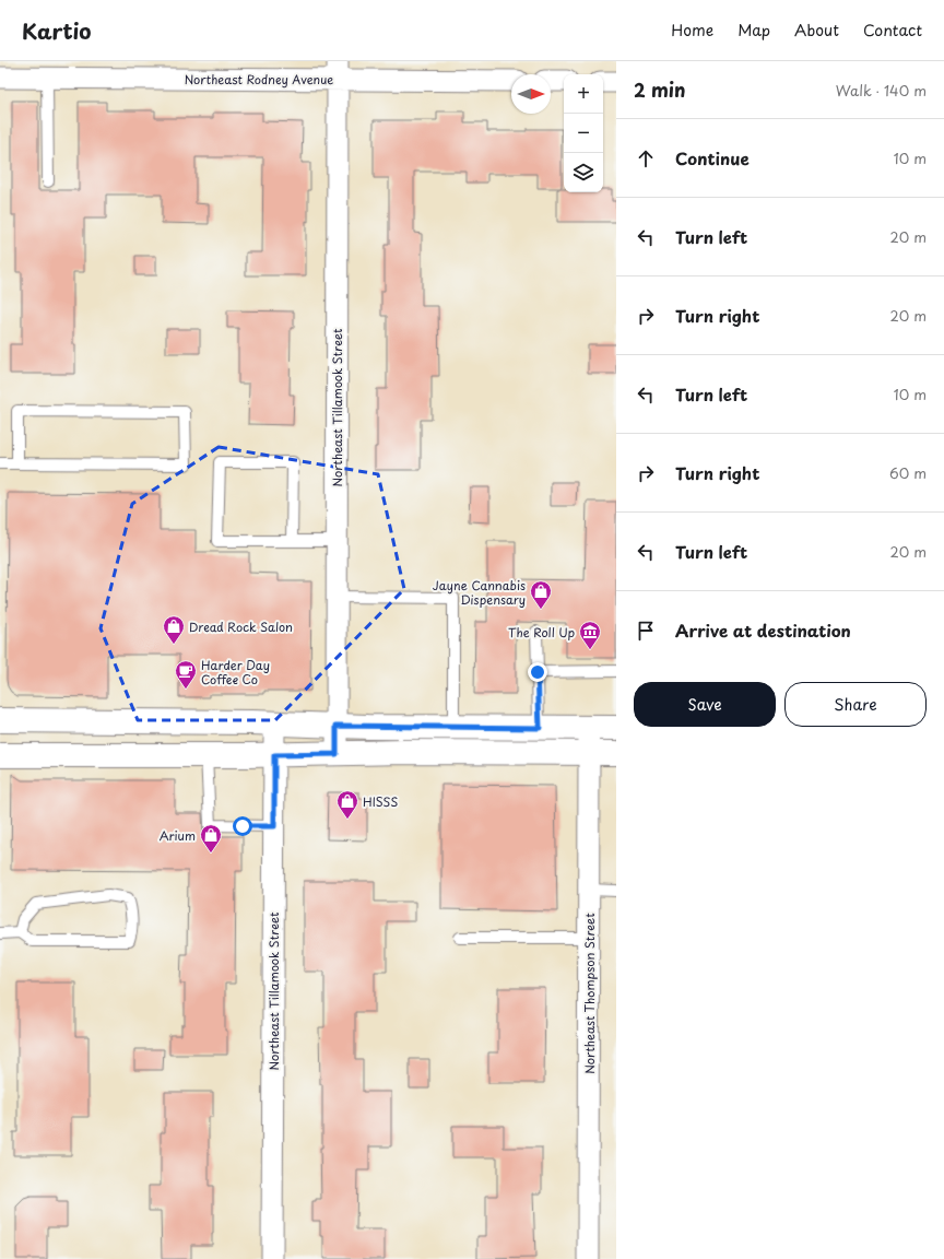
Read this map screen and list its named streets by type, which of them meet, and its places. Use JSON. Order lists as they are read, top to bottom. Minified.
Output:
{"streets":{"street":["Northeast Rodney Avenue","Northeast Tillamook Street","Northeast Thompson Street"]},"crossings":[["Northeast Rodney Avenue","Northeast Tillamook Street"]],"places":{"shop":["Jayne Cannabis Dispensary","Dread Rock Salon","HISSS","Arium"],"museum":["The Roll Up"],"cafe":["Harder Day Coffee Co"]},"north":"right","page":{"header":"Kartio","nav":["Home","Map","About","Contact"],"heading":["2 min","Walk · 140 m"],"map_buttons":["+","−"],"list":[["Continue","10 m"],["Turn left","20 m"],["Turn right","20 m"],["Turn left","10 m"],["Turn right","60 m"],["Turn left","20 m"],"Arrive at destination"],"buttons":["Save","Share"]}}
